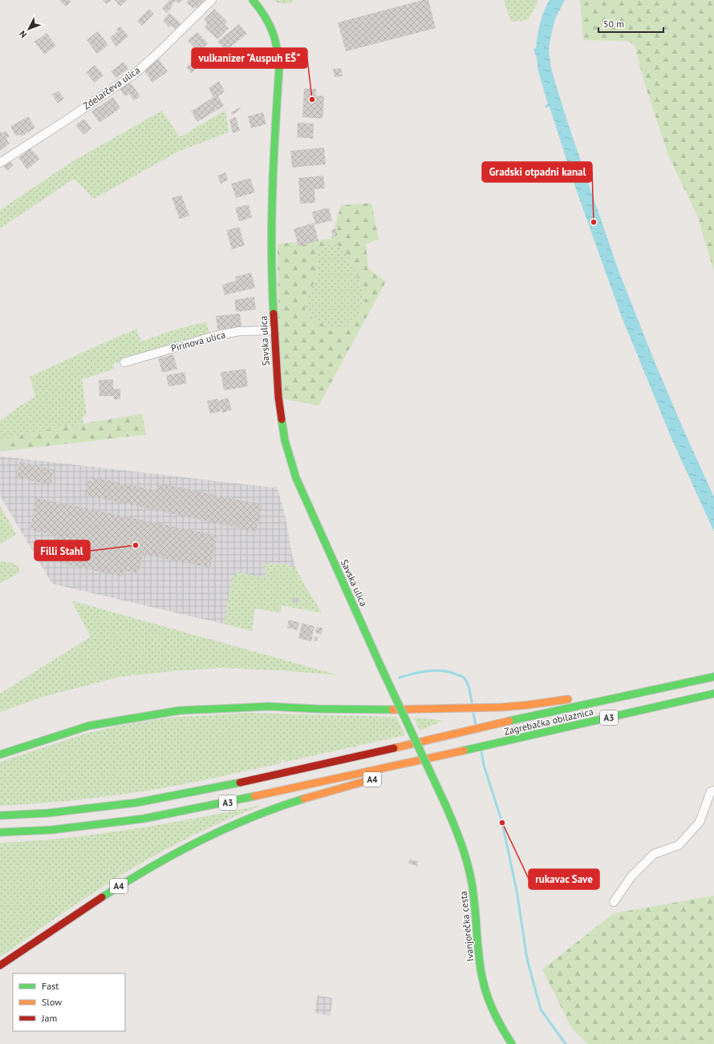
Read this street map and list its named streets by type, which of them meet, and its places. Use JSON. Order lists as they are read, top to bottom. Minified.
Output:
{"streets":{"main road":["Savska ulica","A3","Zagrebačka obilaznica","A4","Ivanjorečka cesta"],"street":["Zdelarčeva ulica","Pirinova ulica"]},"crossings":[["Savska ulica","Pirinova ulica"],["Savska ulica","Ivanjorečka cesta"],["A3","Zagrebačka obilaznica"]],"places":["vulkanizer \"Auspuh EŠ\"","Gradski otpadni kanal","Filli Stahl","rukavac Save"],"legend":["Fast","Slow","Jam"],"scale_bar":"50 m","north":"bottom left"}
